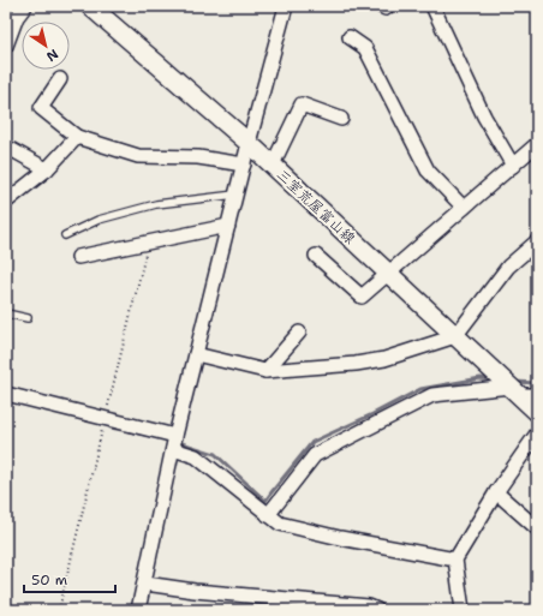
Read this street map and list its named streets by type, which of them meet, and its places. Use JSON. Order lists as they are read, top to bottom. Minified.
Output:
{"streets":{"main road":["三室荒屋富山線"]},"scale_bar":"50 m","north":"bottom right"}
